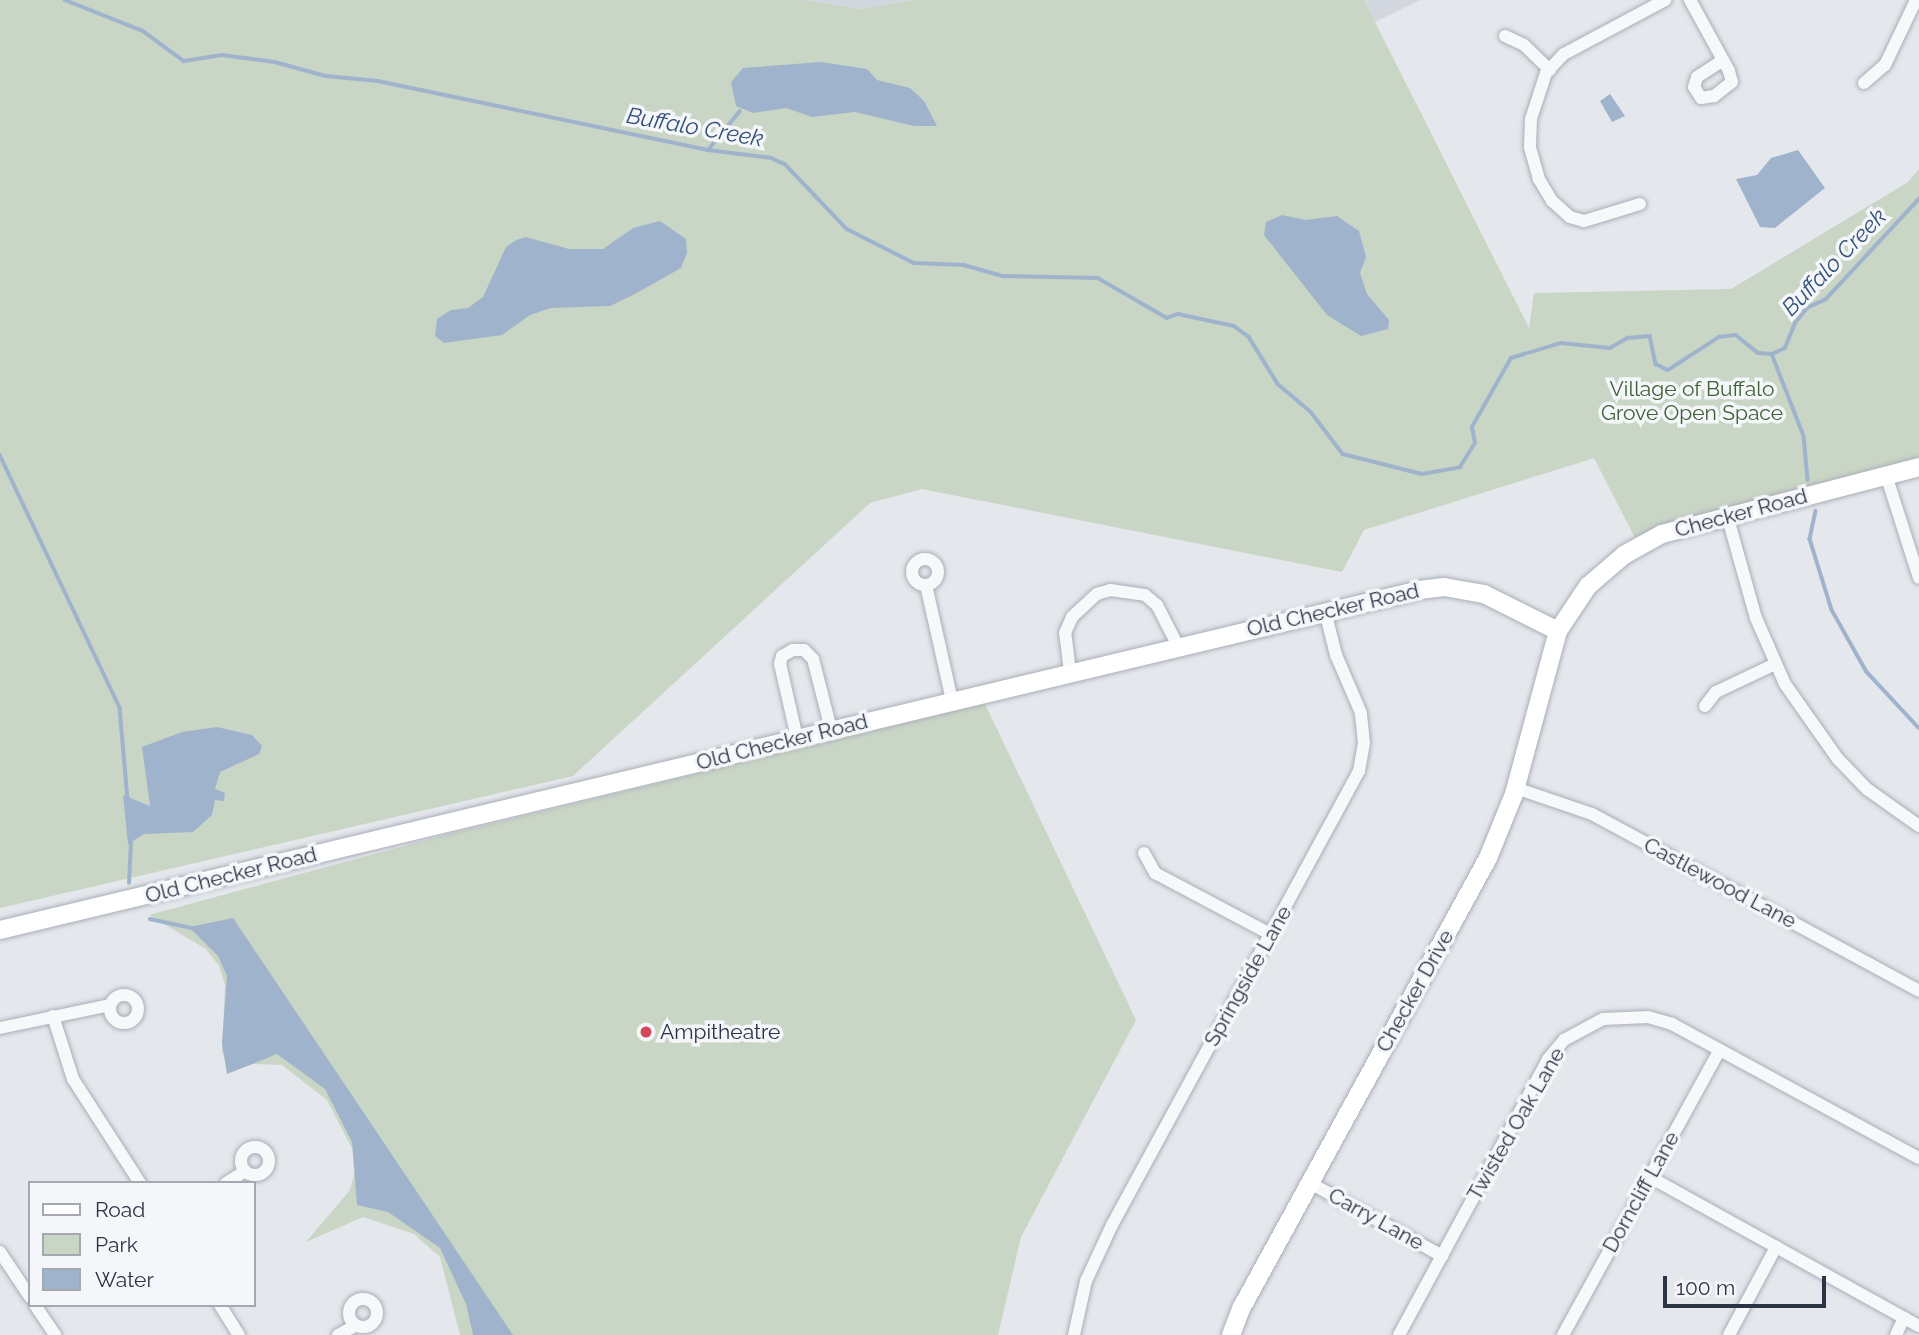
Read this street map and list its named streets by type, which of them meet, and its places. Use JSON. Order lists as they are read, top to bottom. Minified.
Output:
{"streets":{"street":["Checker Road","Old Checker Road","Castlewood Lane","Springside Lane","Checker Drive","Twisted Oak Lane","Dorncliff Lane","Carry Lane"]},"crossings":[["Checker Road","Old Checker Road"],["Checker Road","Checker Drive"],["Old Checker Road","Springside Lane"],["Old Checker Road","Checker Drive"],["Castlewood Lane","Checker Drive"],["Checker Drive","Carry Lane"],["Twisted Oak Lane","Dorncliff Lane"],["Twisted Oak Lane","Carry Lane"]],"water":["Buffalo Creek"],"parks":["Village of Buffalo Grove Open Space"],"places":["Ampitheatre"],"legend":["Road","Park","Water"],"scale_bar":"100 m"}
